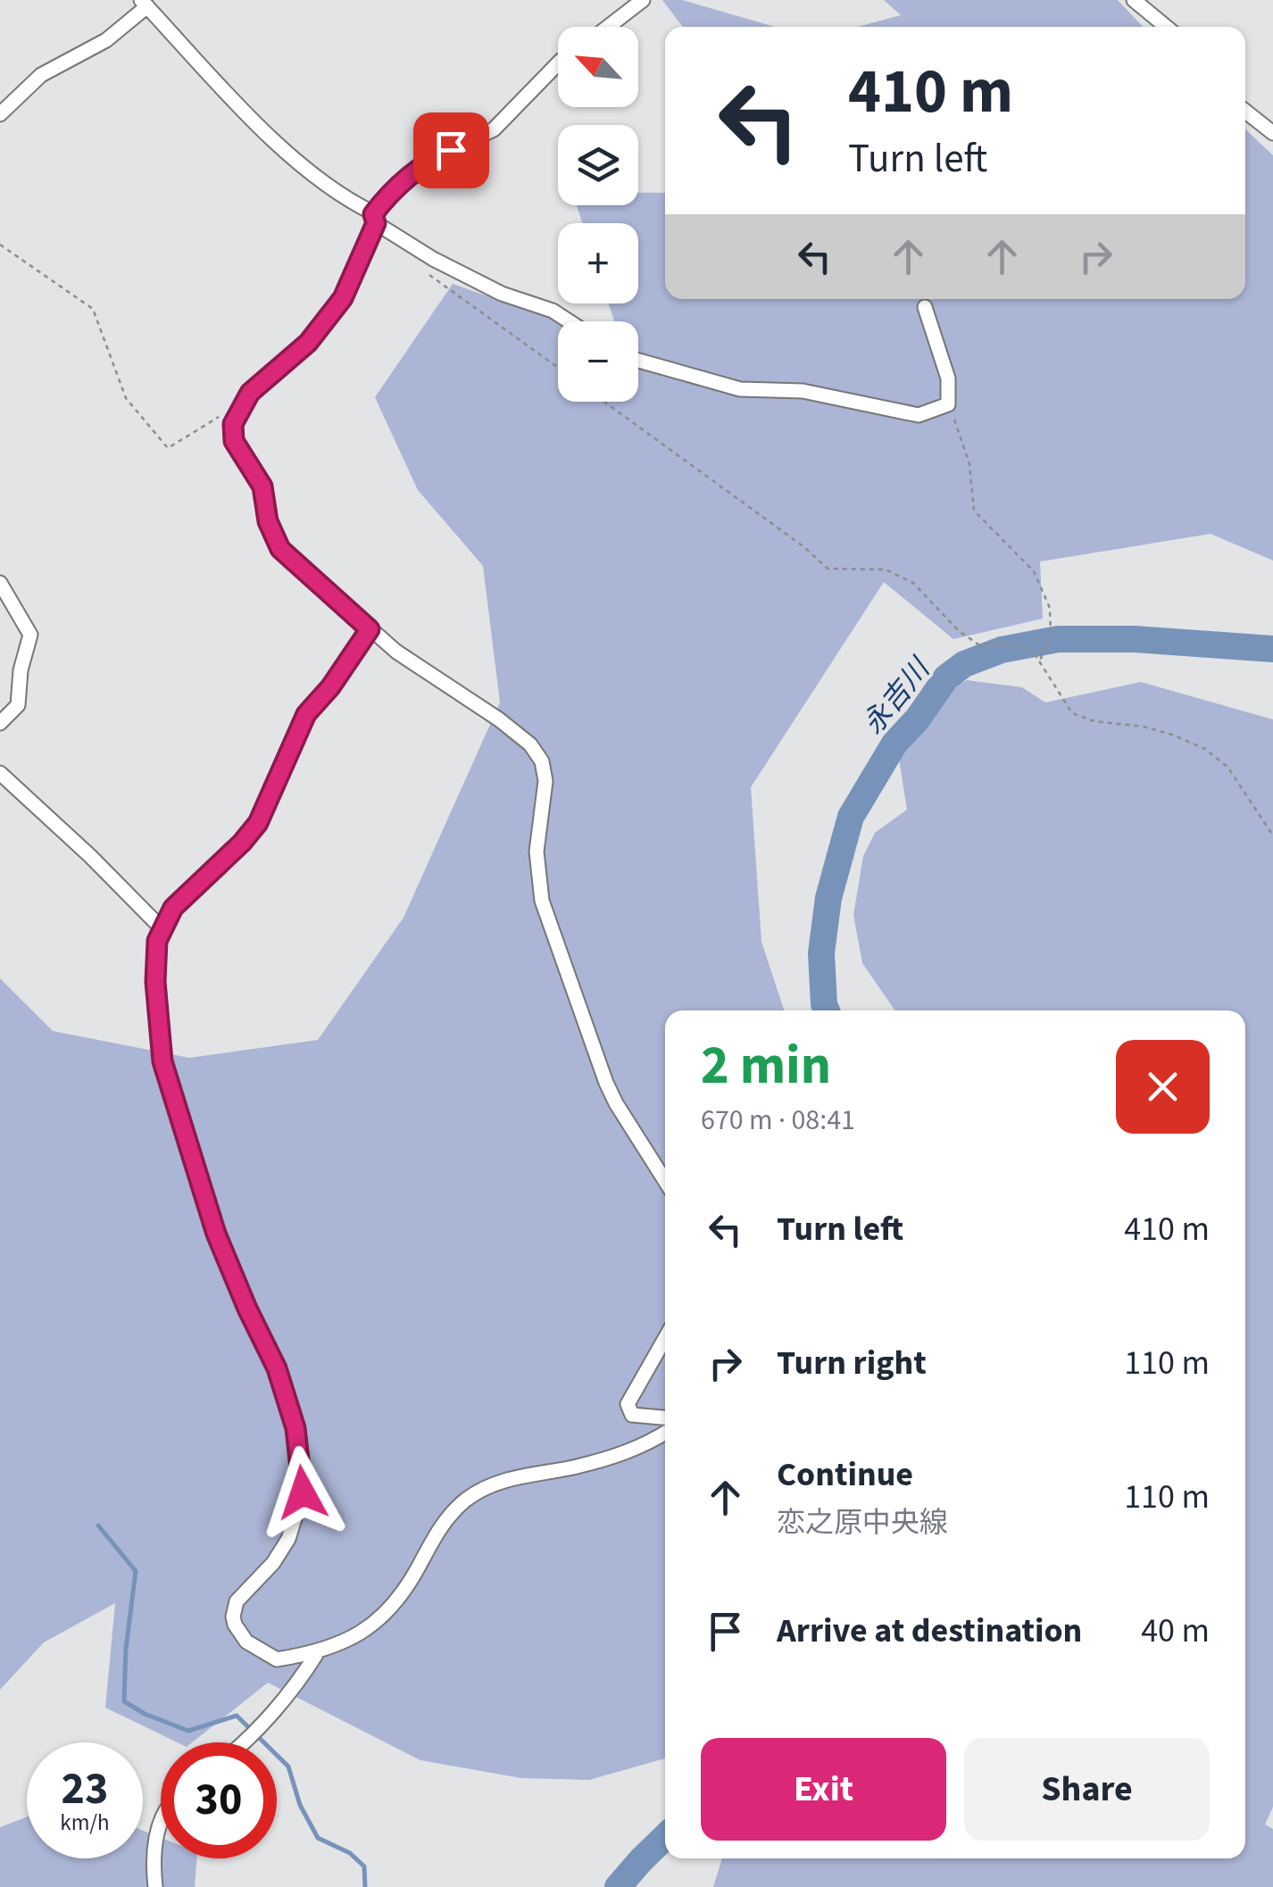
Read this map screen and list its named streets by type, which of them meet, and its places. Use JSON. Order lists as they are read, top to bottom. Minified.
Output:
{"water":["永吉川"],"north":"top left","page":{"map_buttons":["+","−"],"turn":["410 m","Turn left"],"heading":["2 min","670 m · 08:41"],"list":[{"name":"Turn left","value":"410 m"},{"name":"Turn right","value":"110 m"},{"name":"Continue","note":"恋之原中央線","value":"110 m"},{"name":"Arrive at destination","value":"40 m"}],"buttons":["Exit","Share"],"speed":"23 km/h","limit":"30"}}
